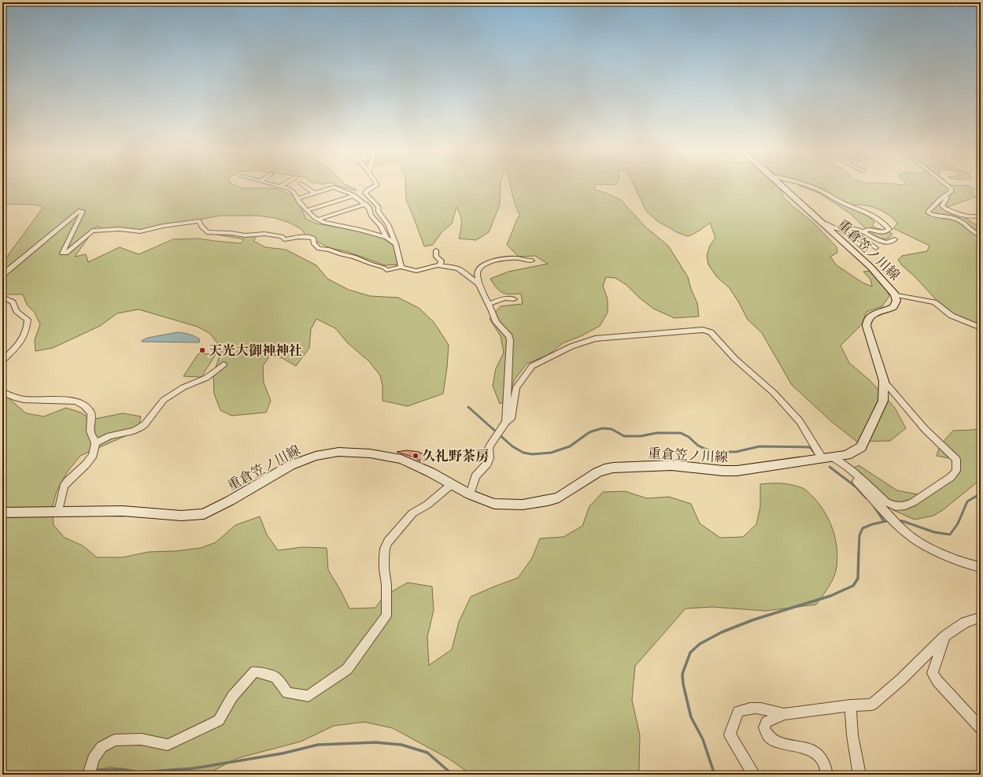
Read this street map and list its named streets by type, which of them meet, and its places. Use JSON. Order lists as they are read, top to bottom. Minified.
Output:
{"streets":{"main road":["重倉笠ノ川線"]},"places":["天光大御神神社","久礼野茶房"]}
